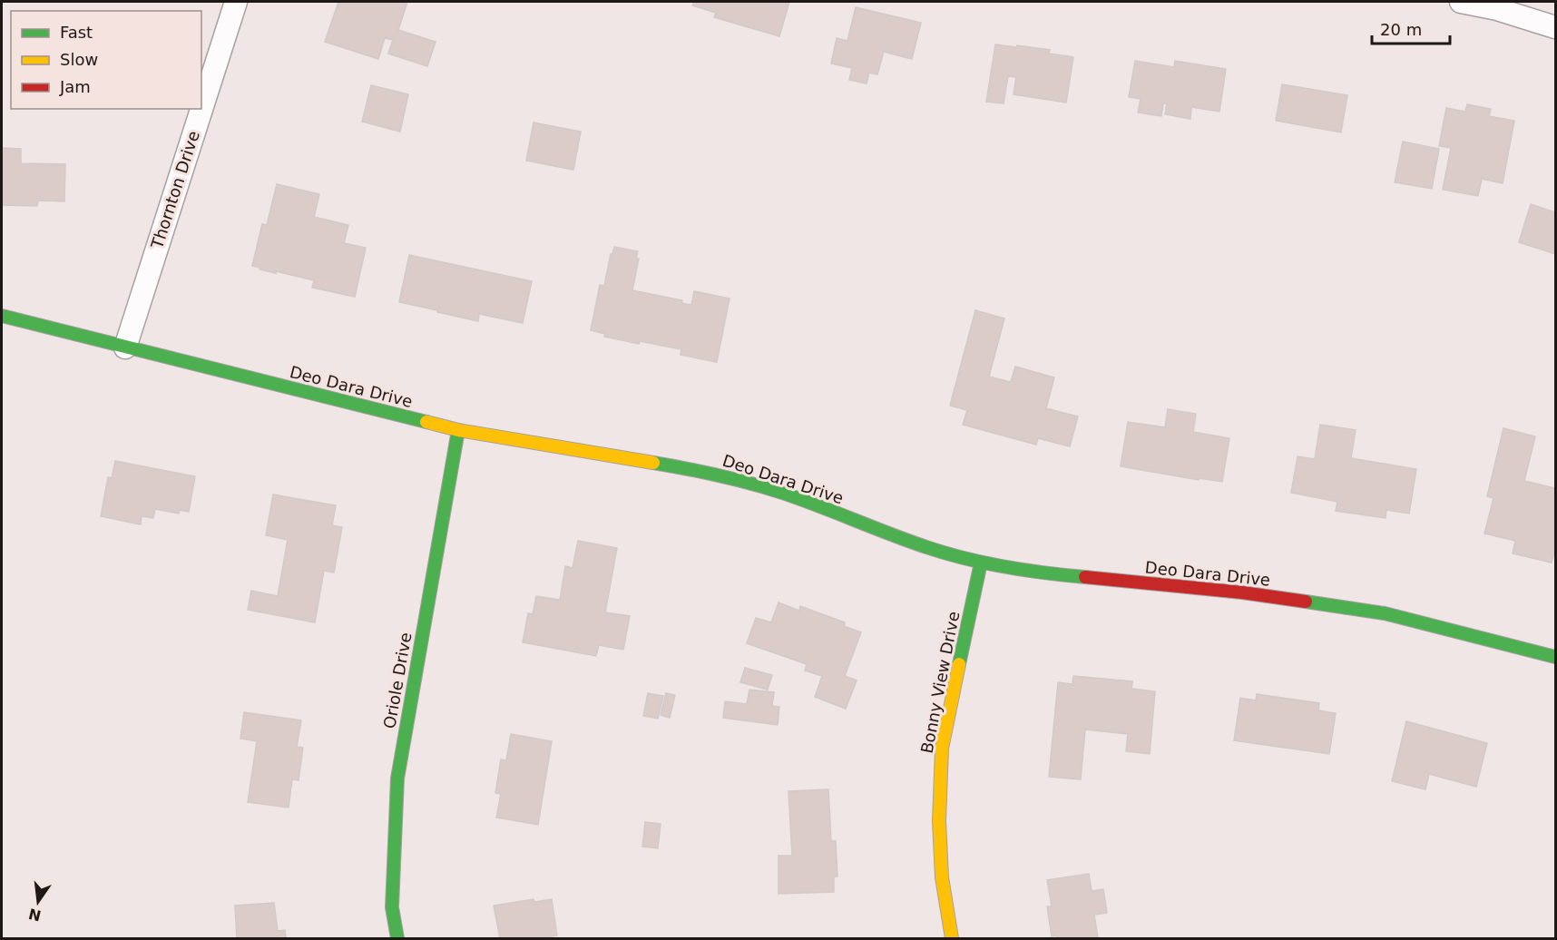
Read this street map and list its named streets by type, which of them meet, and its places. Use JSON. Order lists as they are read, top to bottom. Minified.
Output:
{"streets":{"street":["Thornton Drive","Deo Dara Drive","Oriole Drive","Bonny View Drive"]},"crossings":[["Thornton Drive","Deo Dara Drive"],["Deo Dara Drive","Oriole Drive"],["Deo Dara Drive","Bonny View Drive"]],"legend":["Fast","Slow","Jam"],"scale_bar":"20 m","north":"bottom"}
